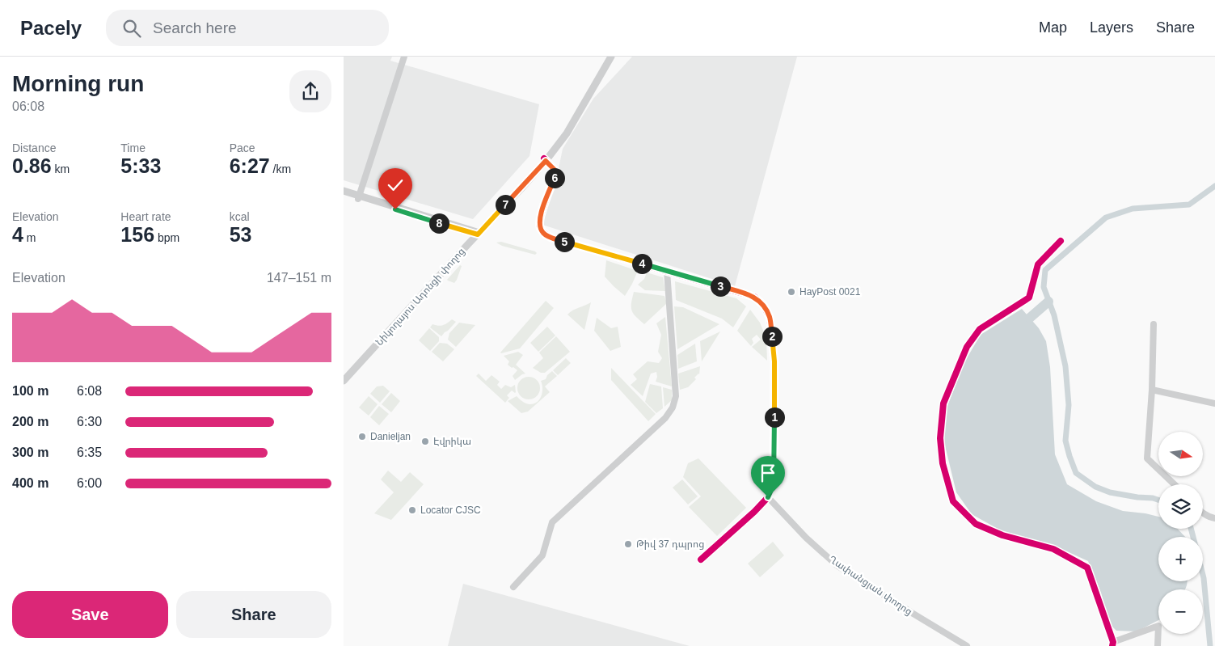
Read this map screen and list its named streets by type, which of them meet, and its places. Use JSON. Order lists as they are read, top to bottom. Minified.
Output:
{"streets":{"street":["Նիկողայոս Ադոնցի փողոց","Ղափանցյան փողոց"]},"places":["HayPost 0021","Danieljan","Էվրիկա","Locator CJSC","Թիվ 37 դպրոց"],"north":"right","page":{"header":"Pacely","search":"Search here","nav":["Map","Layers","Share"],"heading":["Morning run","06:08"],"stats":[["Distance","0.86 km"],["Time","5:33"],["Pace","6:27 /km"],["Elevation","4 m"],["Heart rate","156 bpm"],["kcal","53"]],"pins":["6","7","8","5","4","3","2","1"],"chart":["Elevation","147–151 m"],"list":[{"name":"100 m","note":"6:08"},{"name":"200 m","note":"6:30"},{"name":"300 m","note":"6:35"},{"name":"400 m","note":"6:00"}],"map_buttons":["+","−"],"buttons":["Save","Share"]}}
